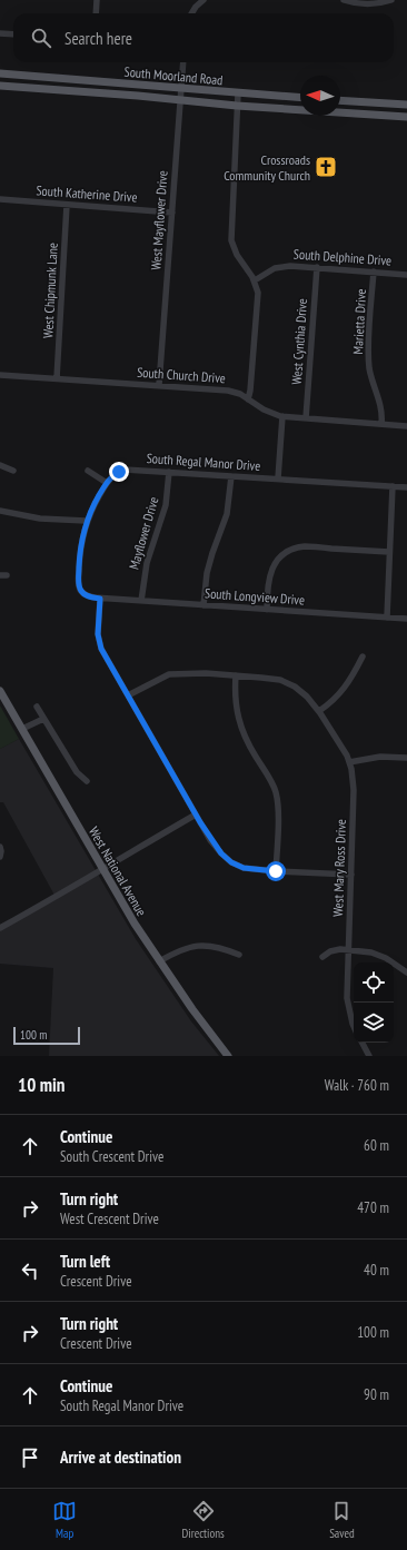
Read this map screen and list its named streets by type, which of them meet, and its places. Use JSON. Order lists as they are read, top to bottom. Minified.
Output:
{"streets":{"main road":["South Moorland Road","West National Avenue"],"street":["South Katherine Drive","West Mayflower Drive","South Delphine Drive","West Chipmunk Lane","Marietta Drive","West Cynthia Drive","South Church Drive","South Regal Manor Drive","Mayflower Drive","South Longview Drive","West Mary Ross Drive"]},"crossings":[["South Moorland Road","West Mayflower Drive"],["South Katherine Drive","West Mayflower Drive"],["South Katherine Drive","West Chipmunk Lane"],["West Mayflower Drive","South Church Drive"],["South Delphine Drive","Marietta Drive"],["South Delphine Drive","West Cynthia Drive"],["West Chipmunk Lane","South Church Drive"],["Marietta Drive","South Church Drive"],["West Cynthia Drive","South Church Drive"],["South Regal Manor Drive","Mayflower Drive"],["South Regal Manor Drive","South Longview Drive"],["Mayflower Drive","South Longview Drive"]],"places":{"church":["Crossroads Community Church"]},"scale_bar":"100 m","north":"left","page":{"search":"Search here","scale":"100 m","heading":["10 min","Walk · 760 m"],"list":[["Continue","South Crescent Drive","60 m"],["Turn right","West Crescent Drive","470 m"],["Turn left","Crescent Drive","40 m"],["Turn right","Crescent Drive","100 m"],["Continue","South Regal Manor Drive","90 m"],"Arrive at destination"],"nav":["Map","Directions","Saved"]}}
